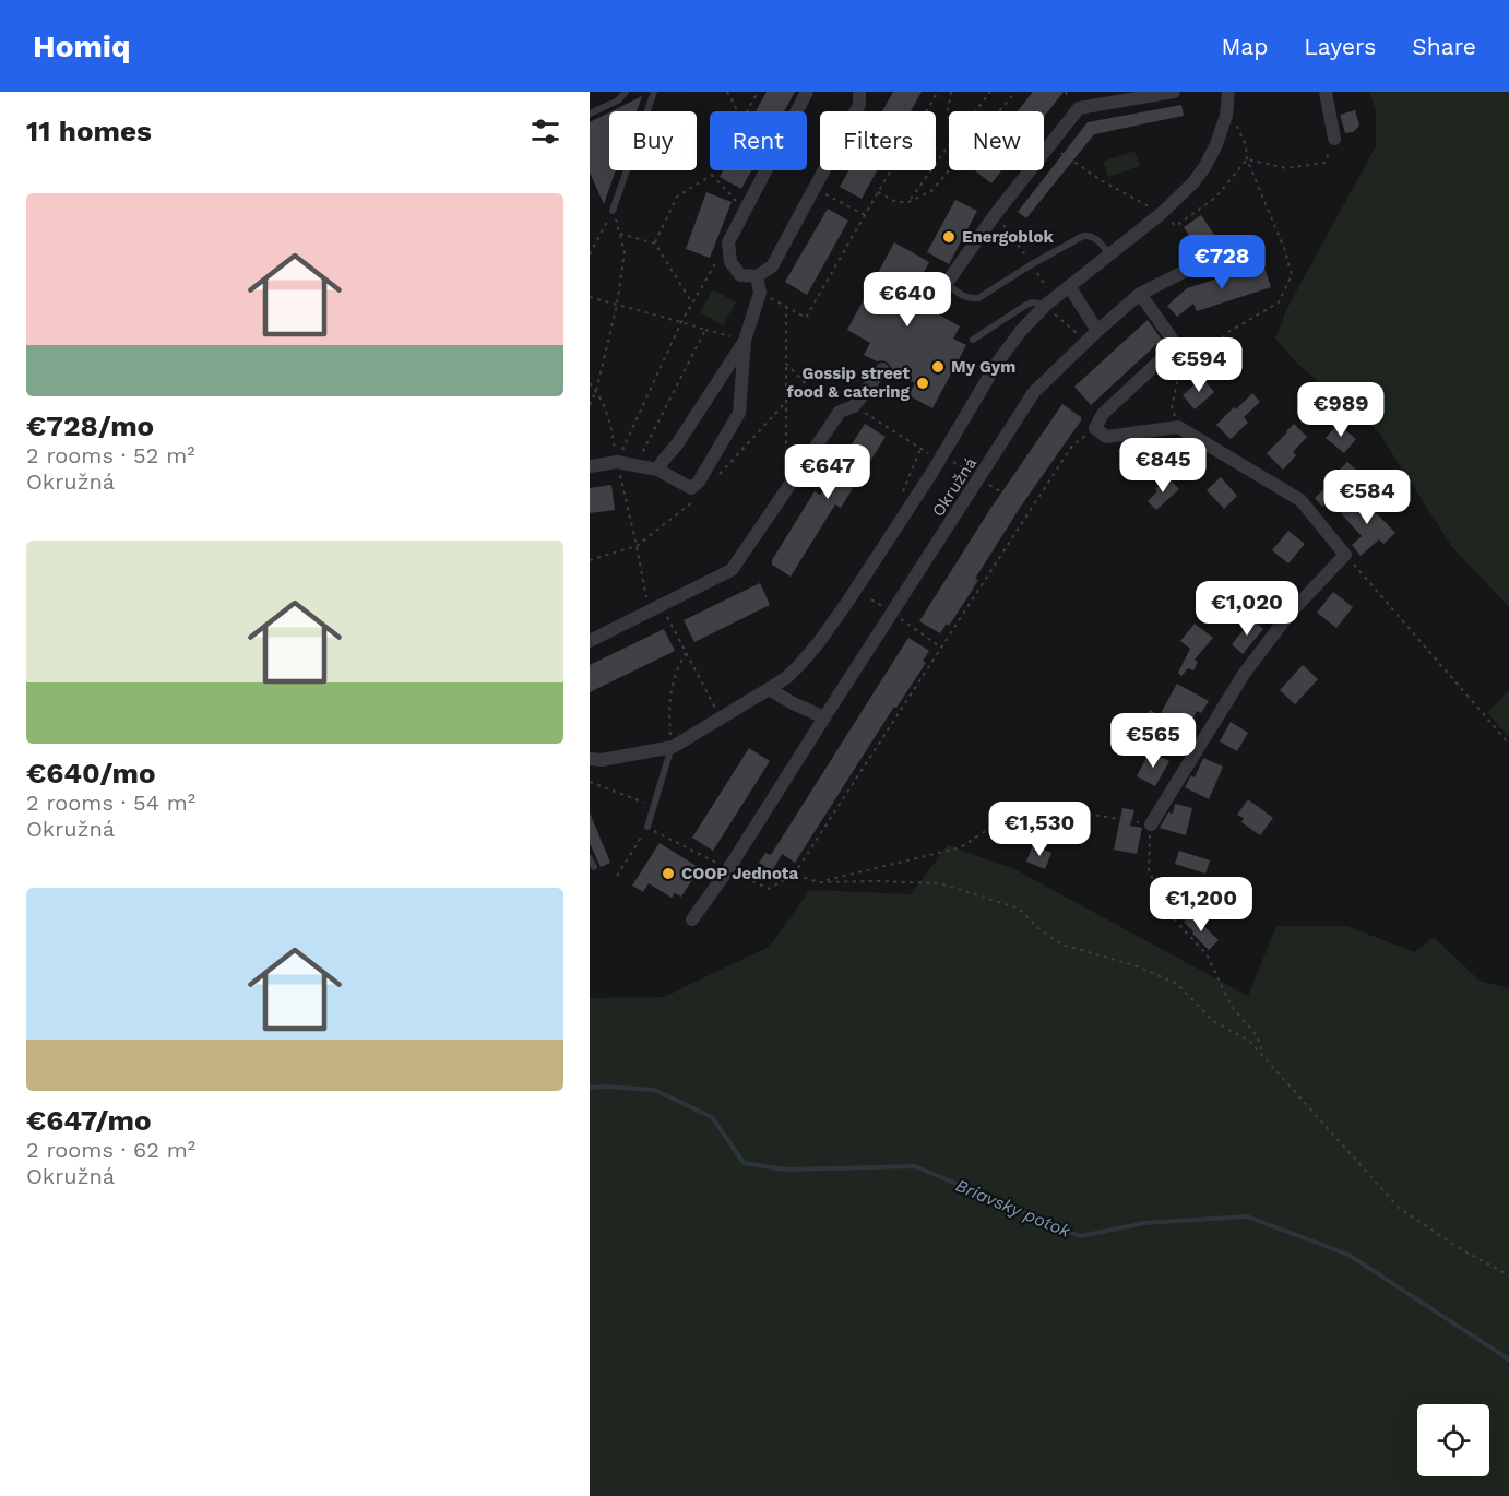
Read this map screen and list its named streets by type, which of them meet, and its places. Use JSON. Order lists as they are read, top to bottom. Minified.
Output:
{"streets":{"street":["Okružná"]},"water":["Briavsky potok"],"places":["Energoblok","My Gym","Gossip street food & catering","COOP Jednota"],"page":{"header":"Homiq","nav":["Map","Layers","Share"],"heading":"11 homes","chip":["Buy","Rent","Filters","New"],"list":[{"name":"€728/mo","note":"2 rooms · 52 m² · Okružná"},{"name":"€640/mo","note":"2 rooms · 54 m² · Okružná"},{"name":"€647/mo","note":"2 rooms · 62 m² · Okružná"}],"price":["€728","€640","€594","€989","€845","€647","€584","€1,020","€565","€1,530","€1,200"]}}
